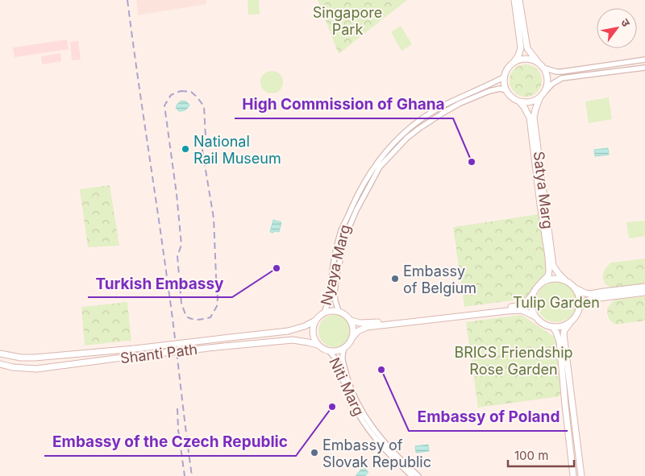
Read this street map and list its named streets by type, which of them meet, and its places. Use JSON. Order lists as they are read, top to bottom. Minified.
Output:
{"streets":{"main road":["Satya Marg","Shanti Path"],"street":["Nyaya Marg","Niti Marg"]},"crossings":[["Satya Marg","Nyaya Marg"],["Nyaya Marg","Shanti Path"],["Nyaya Marg","Niti Marg"],["Shanti Path","Niti Marg"]],"parks":["Singapore Park","Tulip Garden","BRICS Friendship Rose Garden"],"places":["National Rail Museum","High Commission of Ghana","Turkish Embassy","Embassy of Belgium","Embassy of Poland","Embassy of the Czech Republic","Embassy of Slovak Republic"],"scale_bar":"100 m","north":"top right"}
